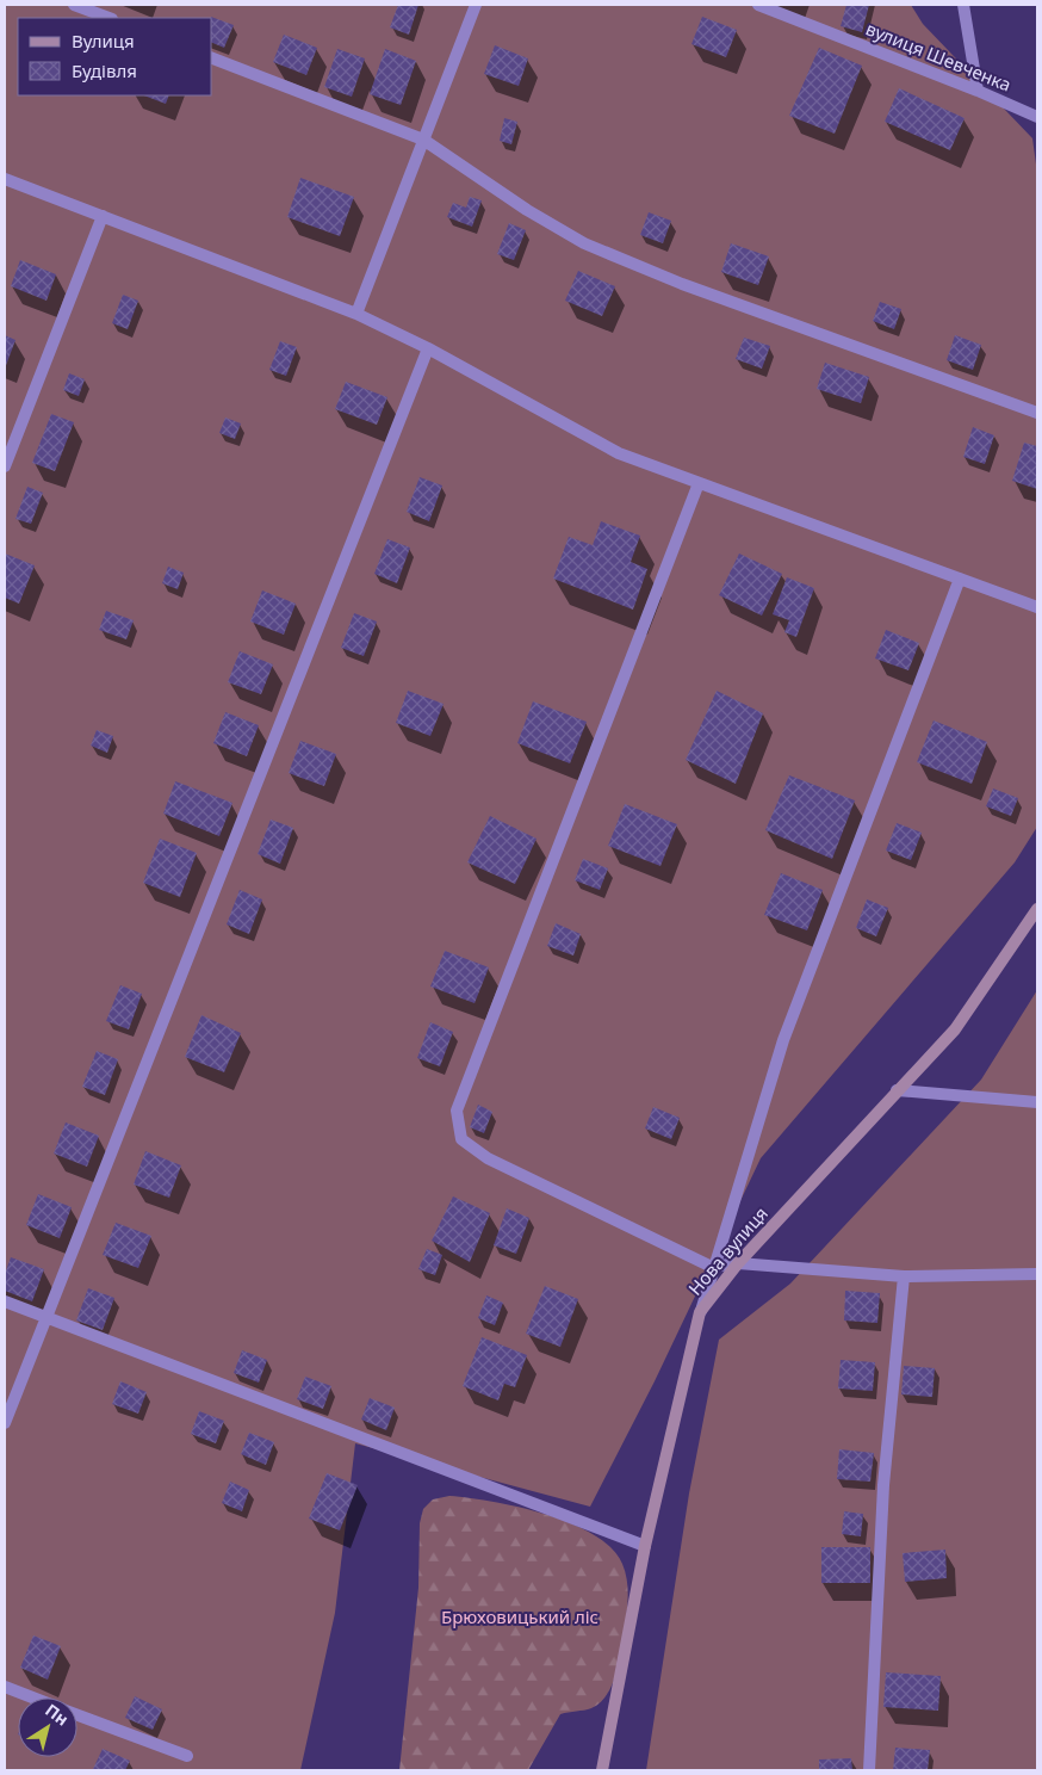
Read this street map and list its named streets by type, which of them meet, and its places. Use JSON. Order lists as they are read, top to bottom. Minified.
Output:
{"streets":{"street":["вулиця Шевченка","Нова вулиця"]},"parks":["Брюховицький ліс"],"legend":["Вулиця","Будівля"],"north":"top right"}
